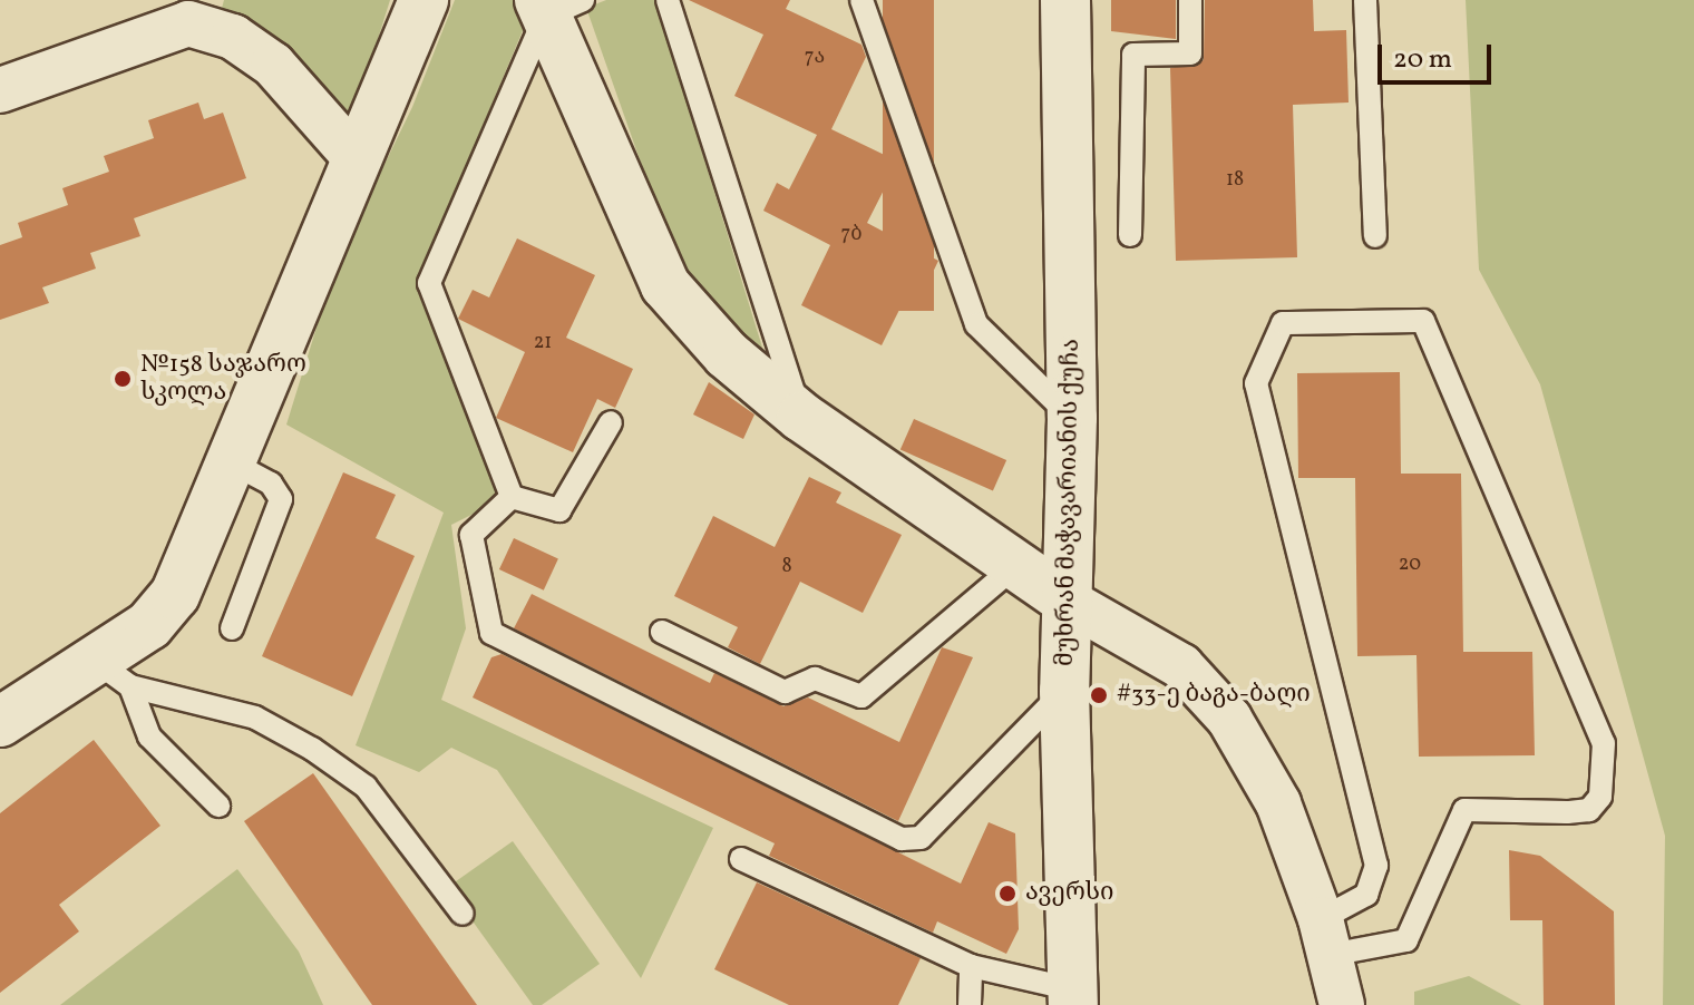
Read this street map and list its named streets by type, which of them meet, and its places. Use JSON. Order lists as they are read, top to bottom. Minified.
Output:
{"streets":{"street":["მუხრან მაჭავარიანის ქუჩა"]},"places":["№158 საჯარო სკოლა","#33-ე ბაგა-ბაღი","ავერსი"],"house_numbers":["7ა","18","7ბ","21","20","8"],"scale_bar":"20 m"}
